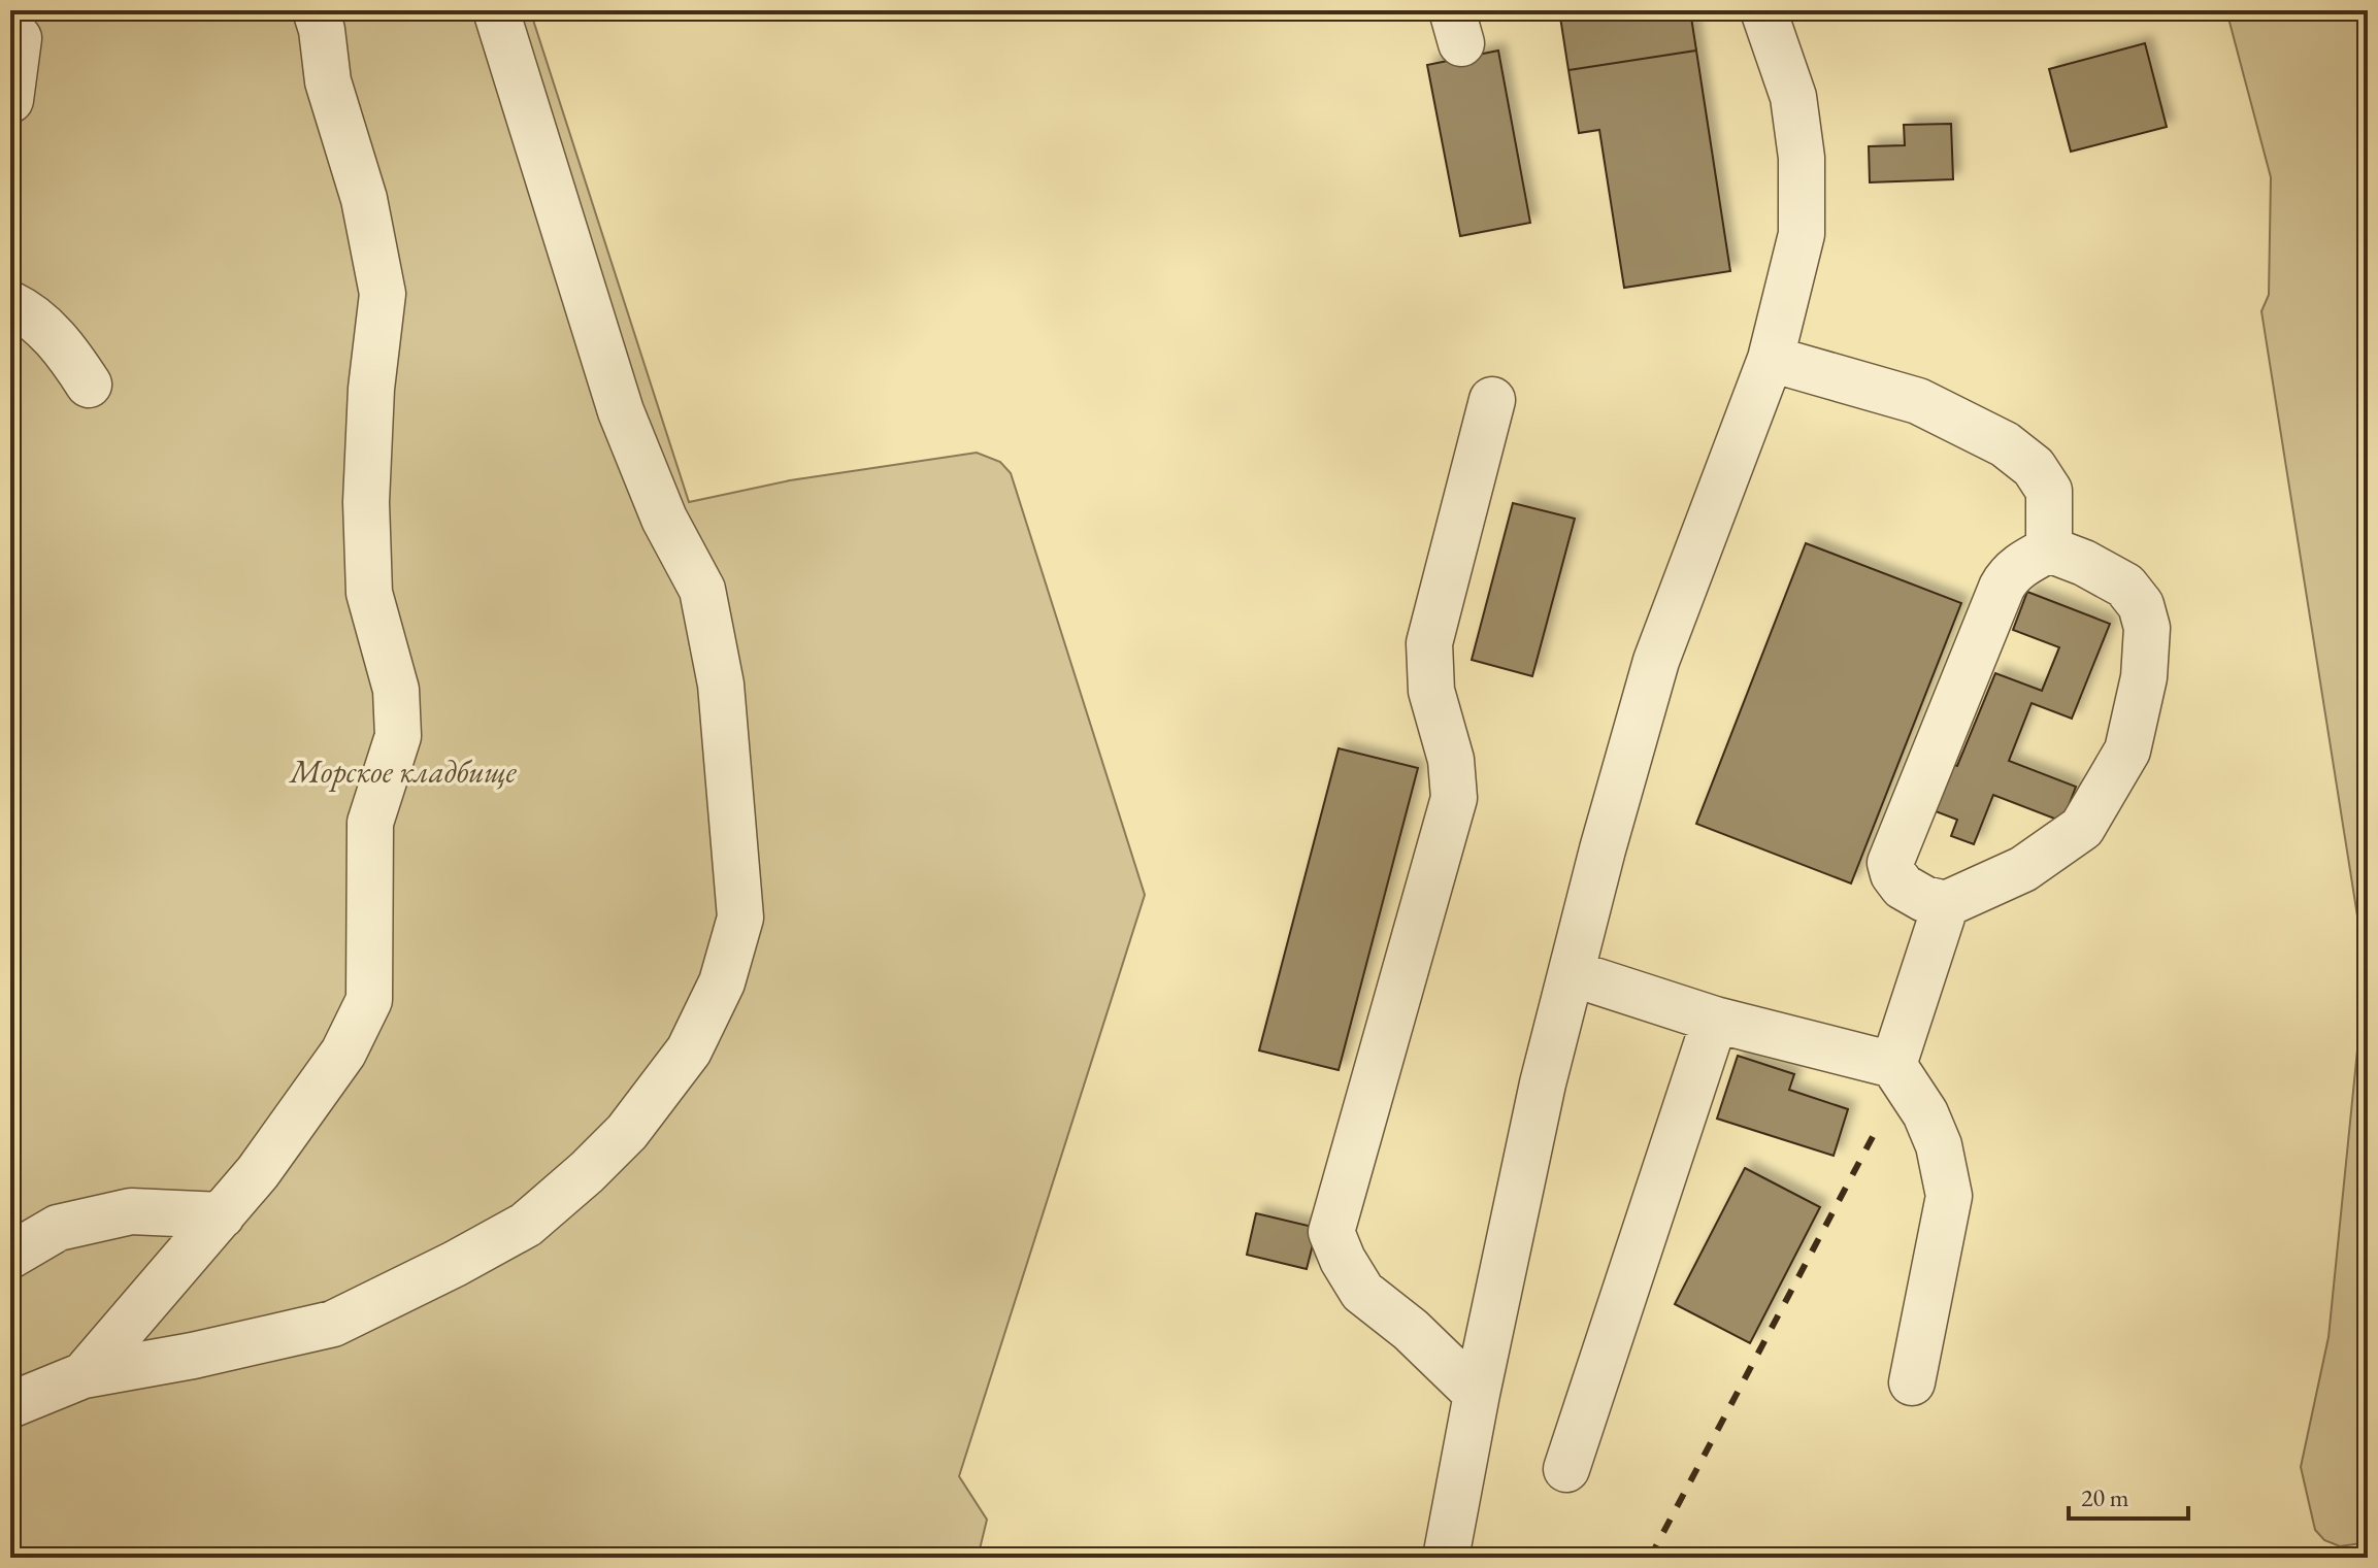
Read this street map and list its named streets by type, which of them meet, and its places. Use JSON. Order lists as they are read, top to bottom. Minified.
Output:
{"parks":["Морское кладбище"],"scale_bar":"20 m"}
